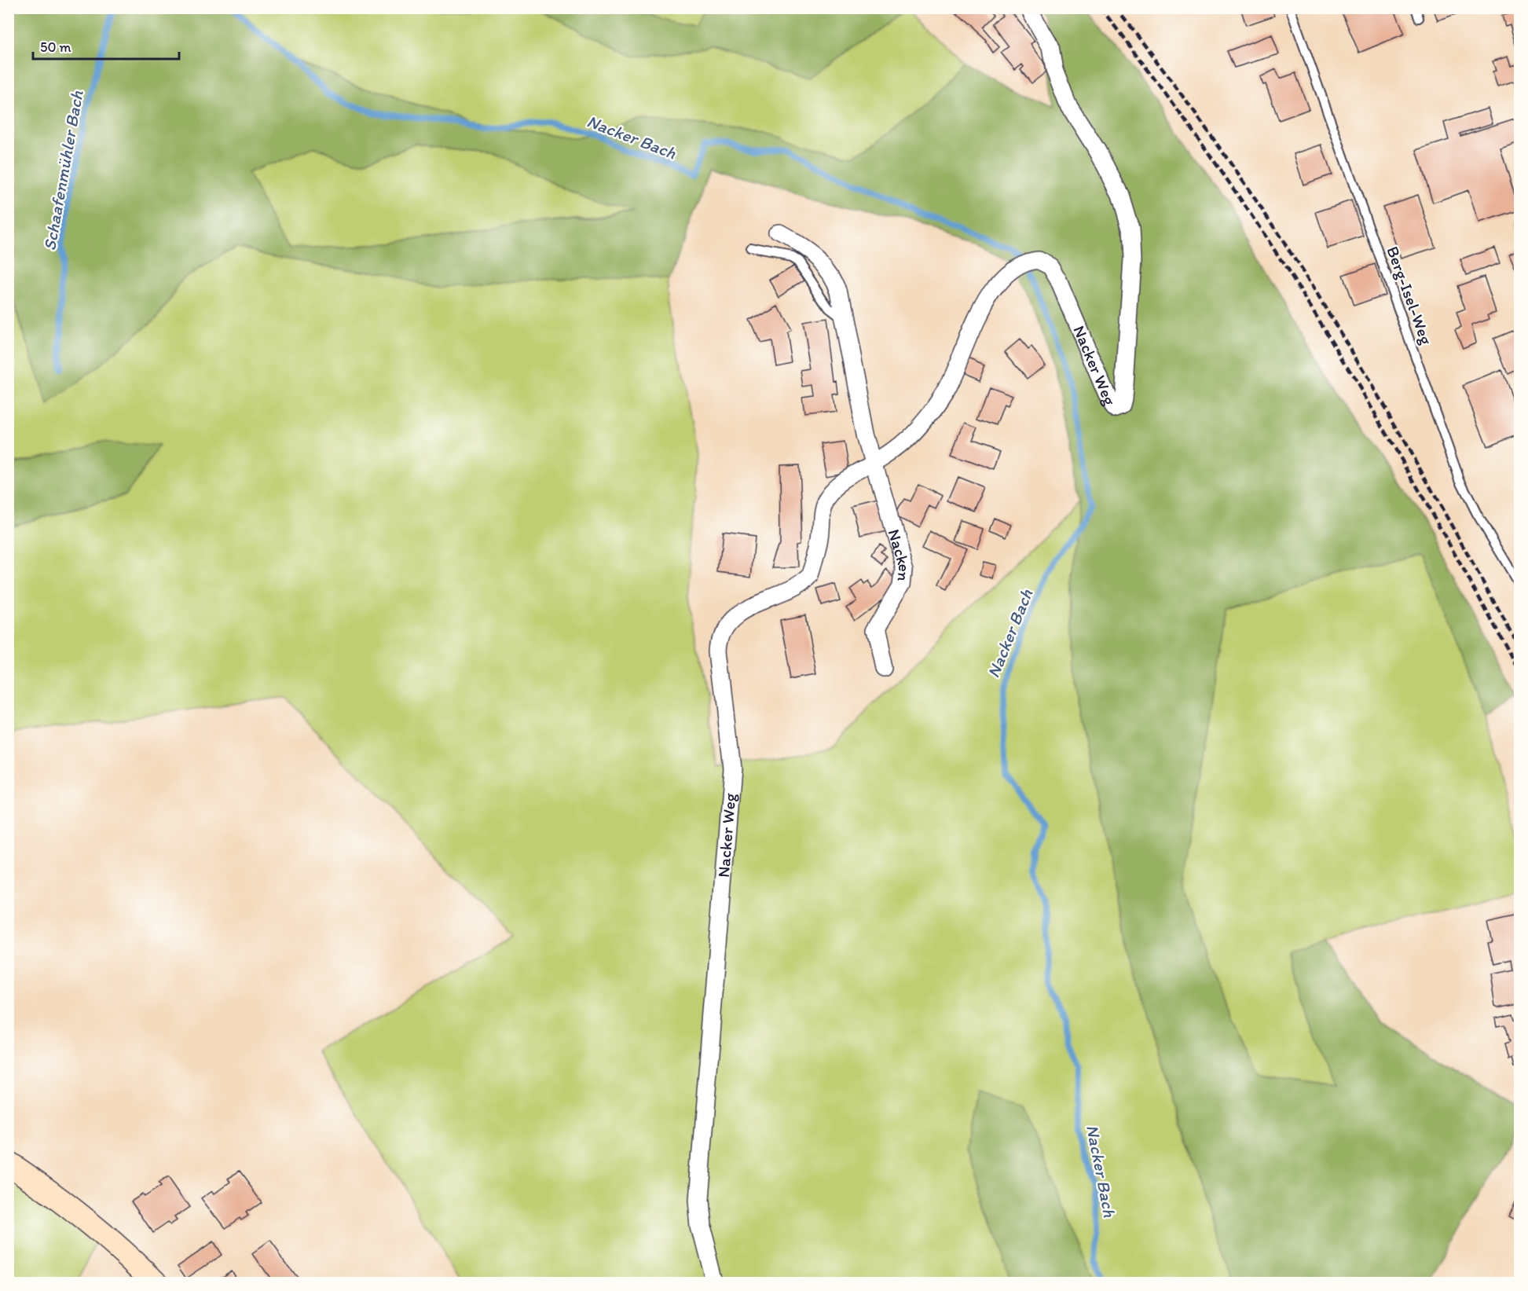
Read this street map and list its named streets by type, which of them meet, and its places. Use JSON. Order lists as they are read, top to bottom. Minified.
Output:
{"streets":{"street":["Nacker Weg","Nacken"],"lane":["Berg-Isel-Weg"]},"crossings":[["Nacker Weg","Nacken"]],"water":["Nacker Bach","Schaafenmühler Bach"],"scale_bar":"50 m"}
